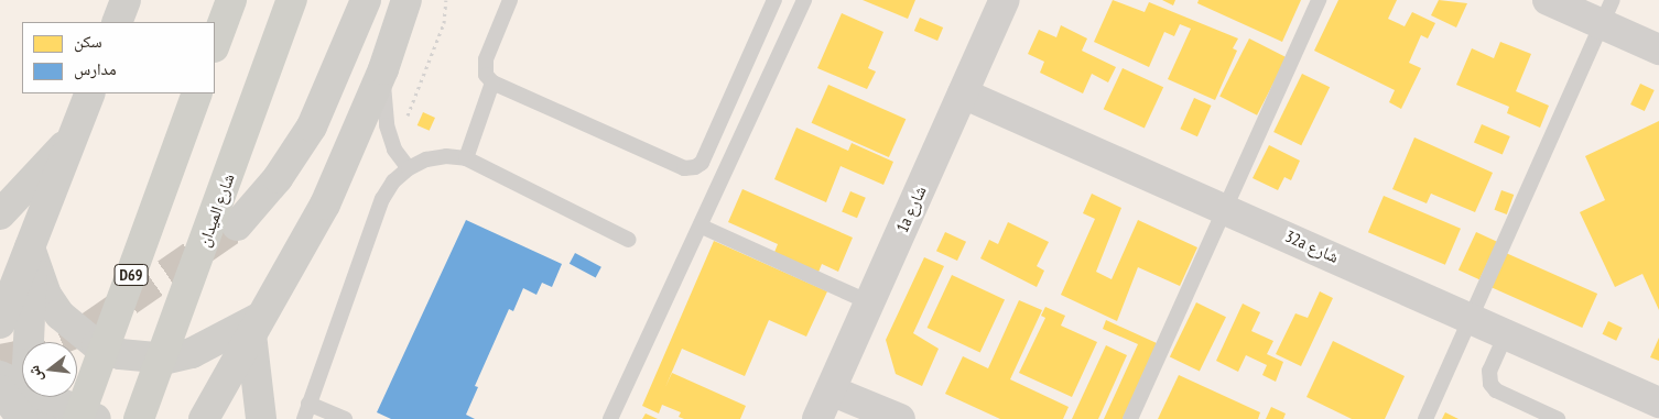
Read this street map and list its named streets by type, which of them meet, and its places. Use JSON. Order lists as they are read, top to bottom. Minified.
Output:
{"streets":{"main road":["شارع الميدان","D69"],"street":["1a شارع","32a شارع"]},"crossings":[["1a شارع","32a شارع"]],"legend":["سكن","مدارس"],"north":"left"}
